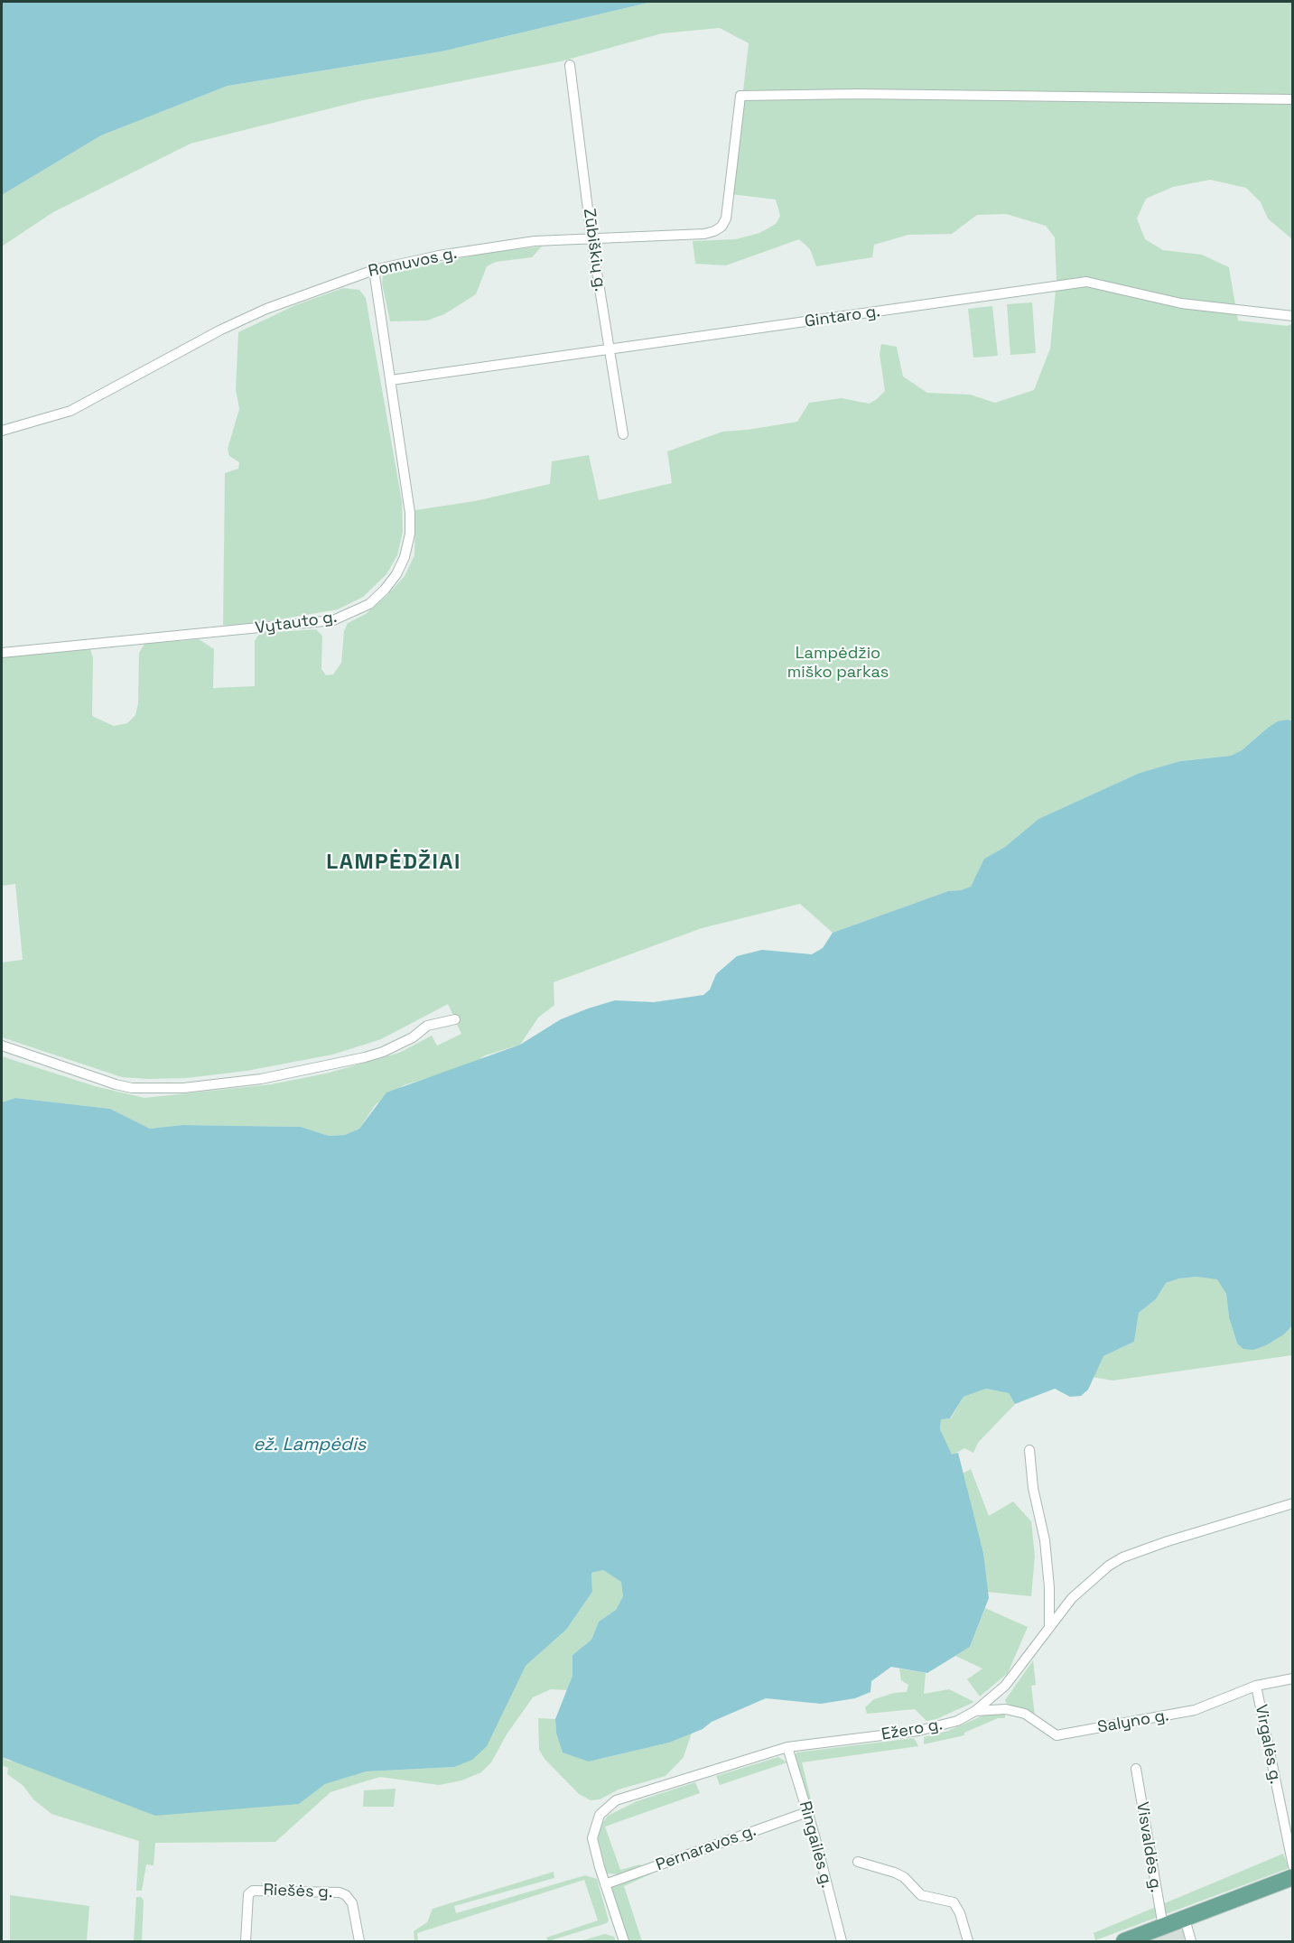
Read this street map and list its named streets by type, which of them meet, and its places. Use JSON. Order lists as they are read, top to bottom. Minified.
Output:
{"streets":{"street":["Zūbiškių g.","Romuvos g.","Gintaro g.","Vytauto g.","Salyno g.","Ežero g.","Virgalės g.","Ringailės g.","Visvaldės g.","Pernaravos g.","Riešės g."]},"crossings":[["Zūbiškių g.","Romuvos g."],["Zūbiškių g.","Gintaro g."],["Romuvos g.","Vytauto g."],["Gintaro g.","Vytauto g."],["Salyno g.","Ežero g."],["Salyno g.","Virgalės g."],["Ežero g.","Ringailės g."],["Ežero g.","Pernaravos g."],["Ringailės g.","Pernaravos g."]],"districts":["LAMPĖDŽIAI"],"water":["ež. Lampėdis"],"parks":["Lampėdžio miško parkas"]}
